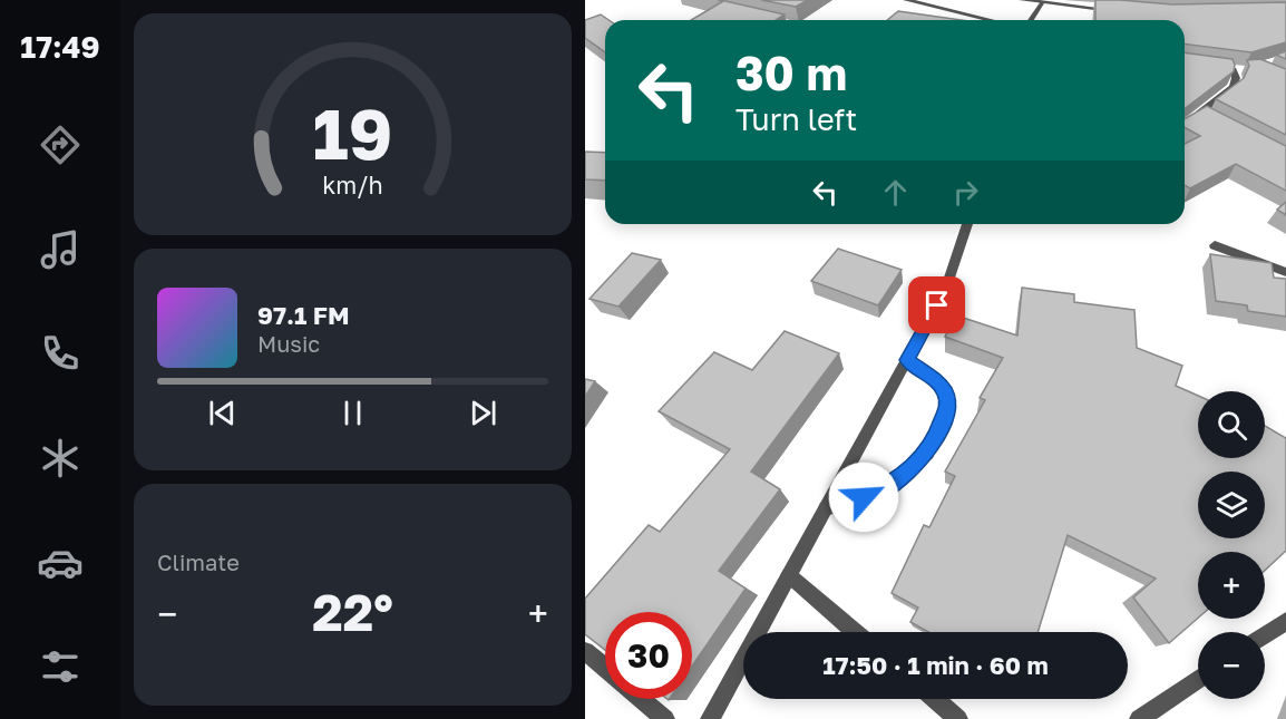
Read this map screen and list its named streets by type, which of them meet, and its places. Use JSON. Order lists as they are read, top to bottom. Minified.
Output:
{"page":{"tabs":"17:49","turn":["30 m","Turn left"],"song":["97.1 FM","Music"],"map_buttons":["+","−"],"tile":"Climate","heat":["−","22°","+"],"limit":"30","trip":"17:50 · 1 min · 60 m","gauge":["19","km/h"]}}
